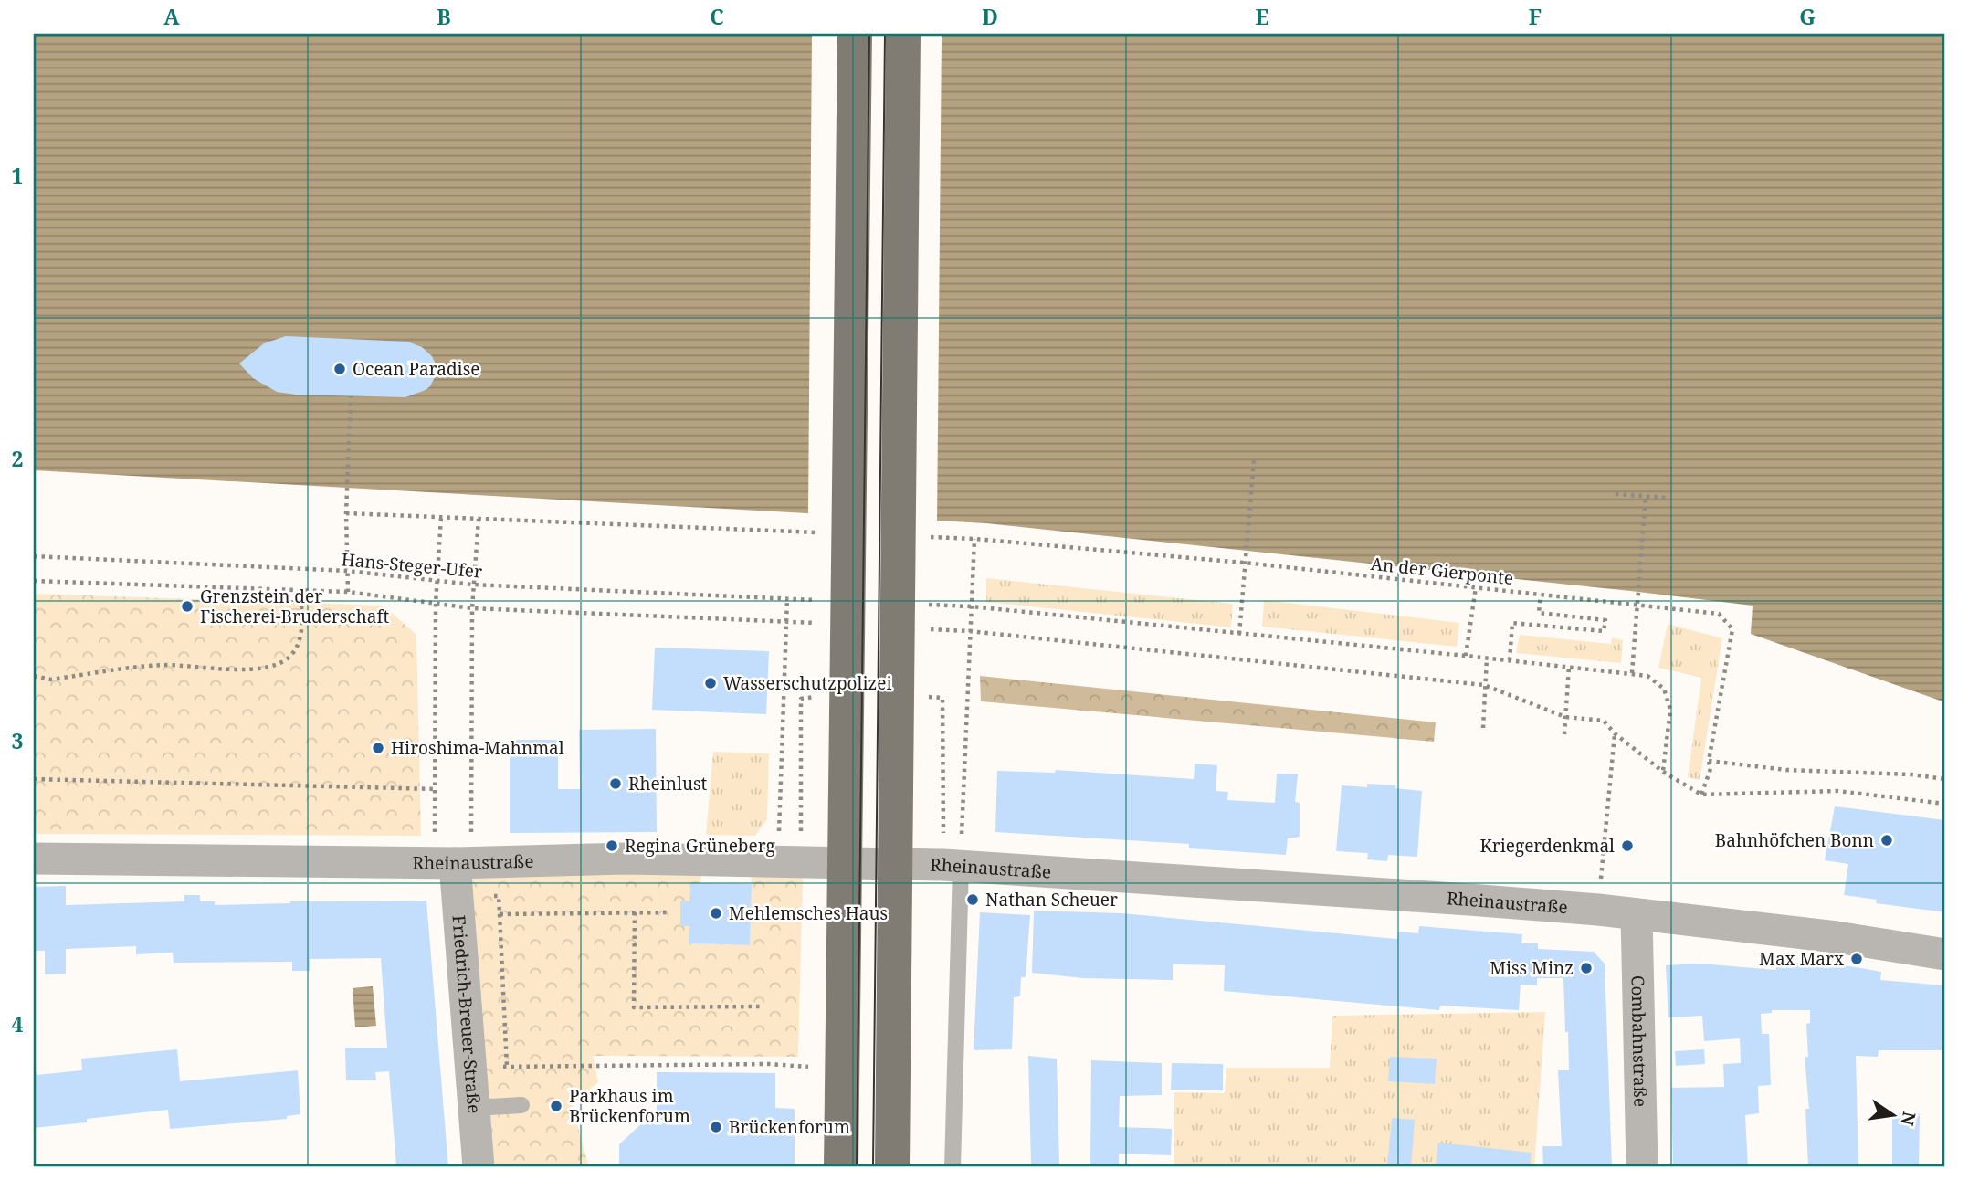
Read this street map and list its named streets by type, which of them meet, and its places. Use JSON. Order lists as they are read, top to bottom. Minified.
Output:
{"streets":{"street":["Rheinaustraße","Friedrich-Breuer-Straße","Combahnstraße"],"path":["Hans-Steger-Ufer","An der Gierponte"]},"crossings":[["Hans-Steger-Ufer","Rheinaustraße"],["Hans-Steger-Ufer","Friedrich-Breuer-Straße"],["Rheinaustraße","Friedrich-Breuer-Straße"],["Rheinaustraße","Combahnstraße"]],"places":["Ocean Paradise","Grenzstein der Fischerei-Bruderschaft","Wasserschutzpolizei","Hiroshima-Mahnmal","Rheinlust","Bahnhöfchen Bonn","Regina Grüneberg","Kriegerdenkmal","Nathan Scheuer","Mehlemsches Haus","Max Marx","Miss Minz","Parkhaus im Brückenforum","Brückenforum"],"north":"right","grid":{"columns":["A","B","C","D","E","F","G"],"rows":["1","2","3","4"]}}
